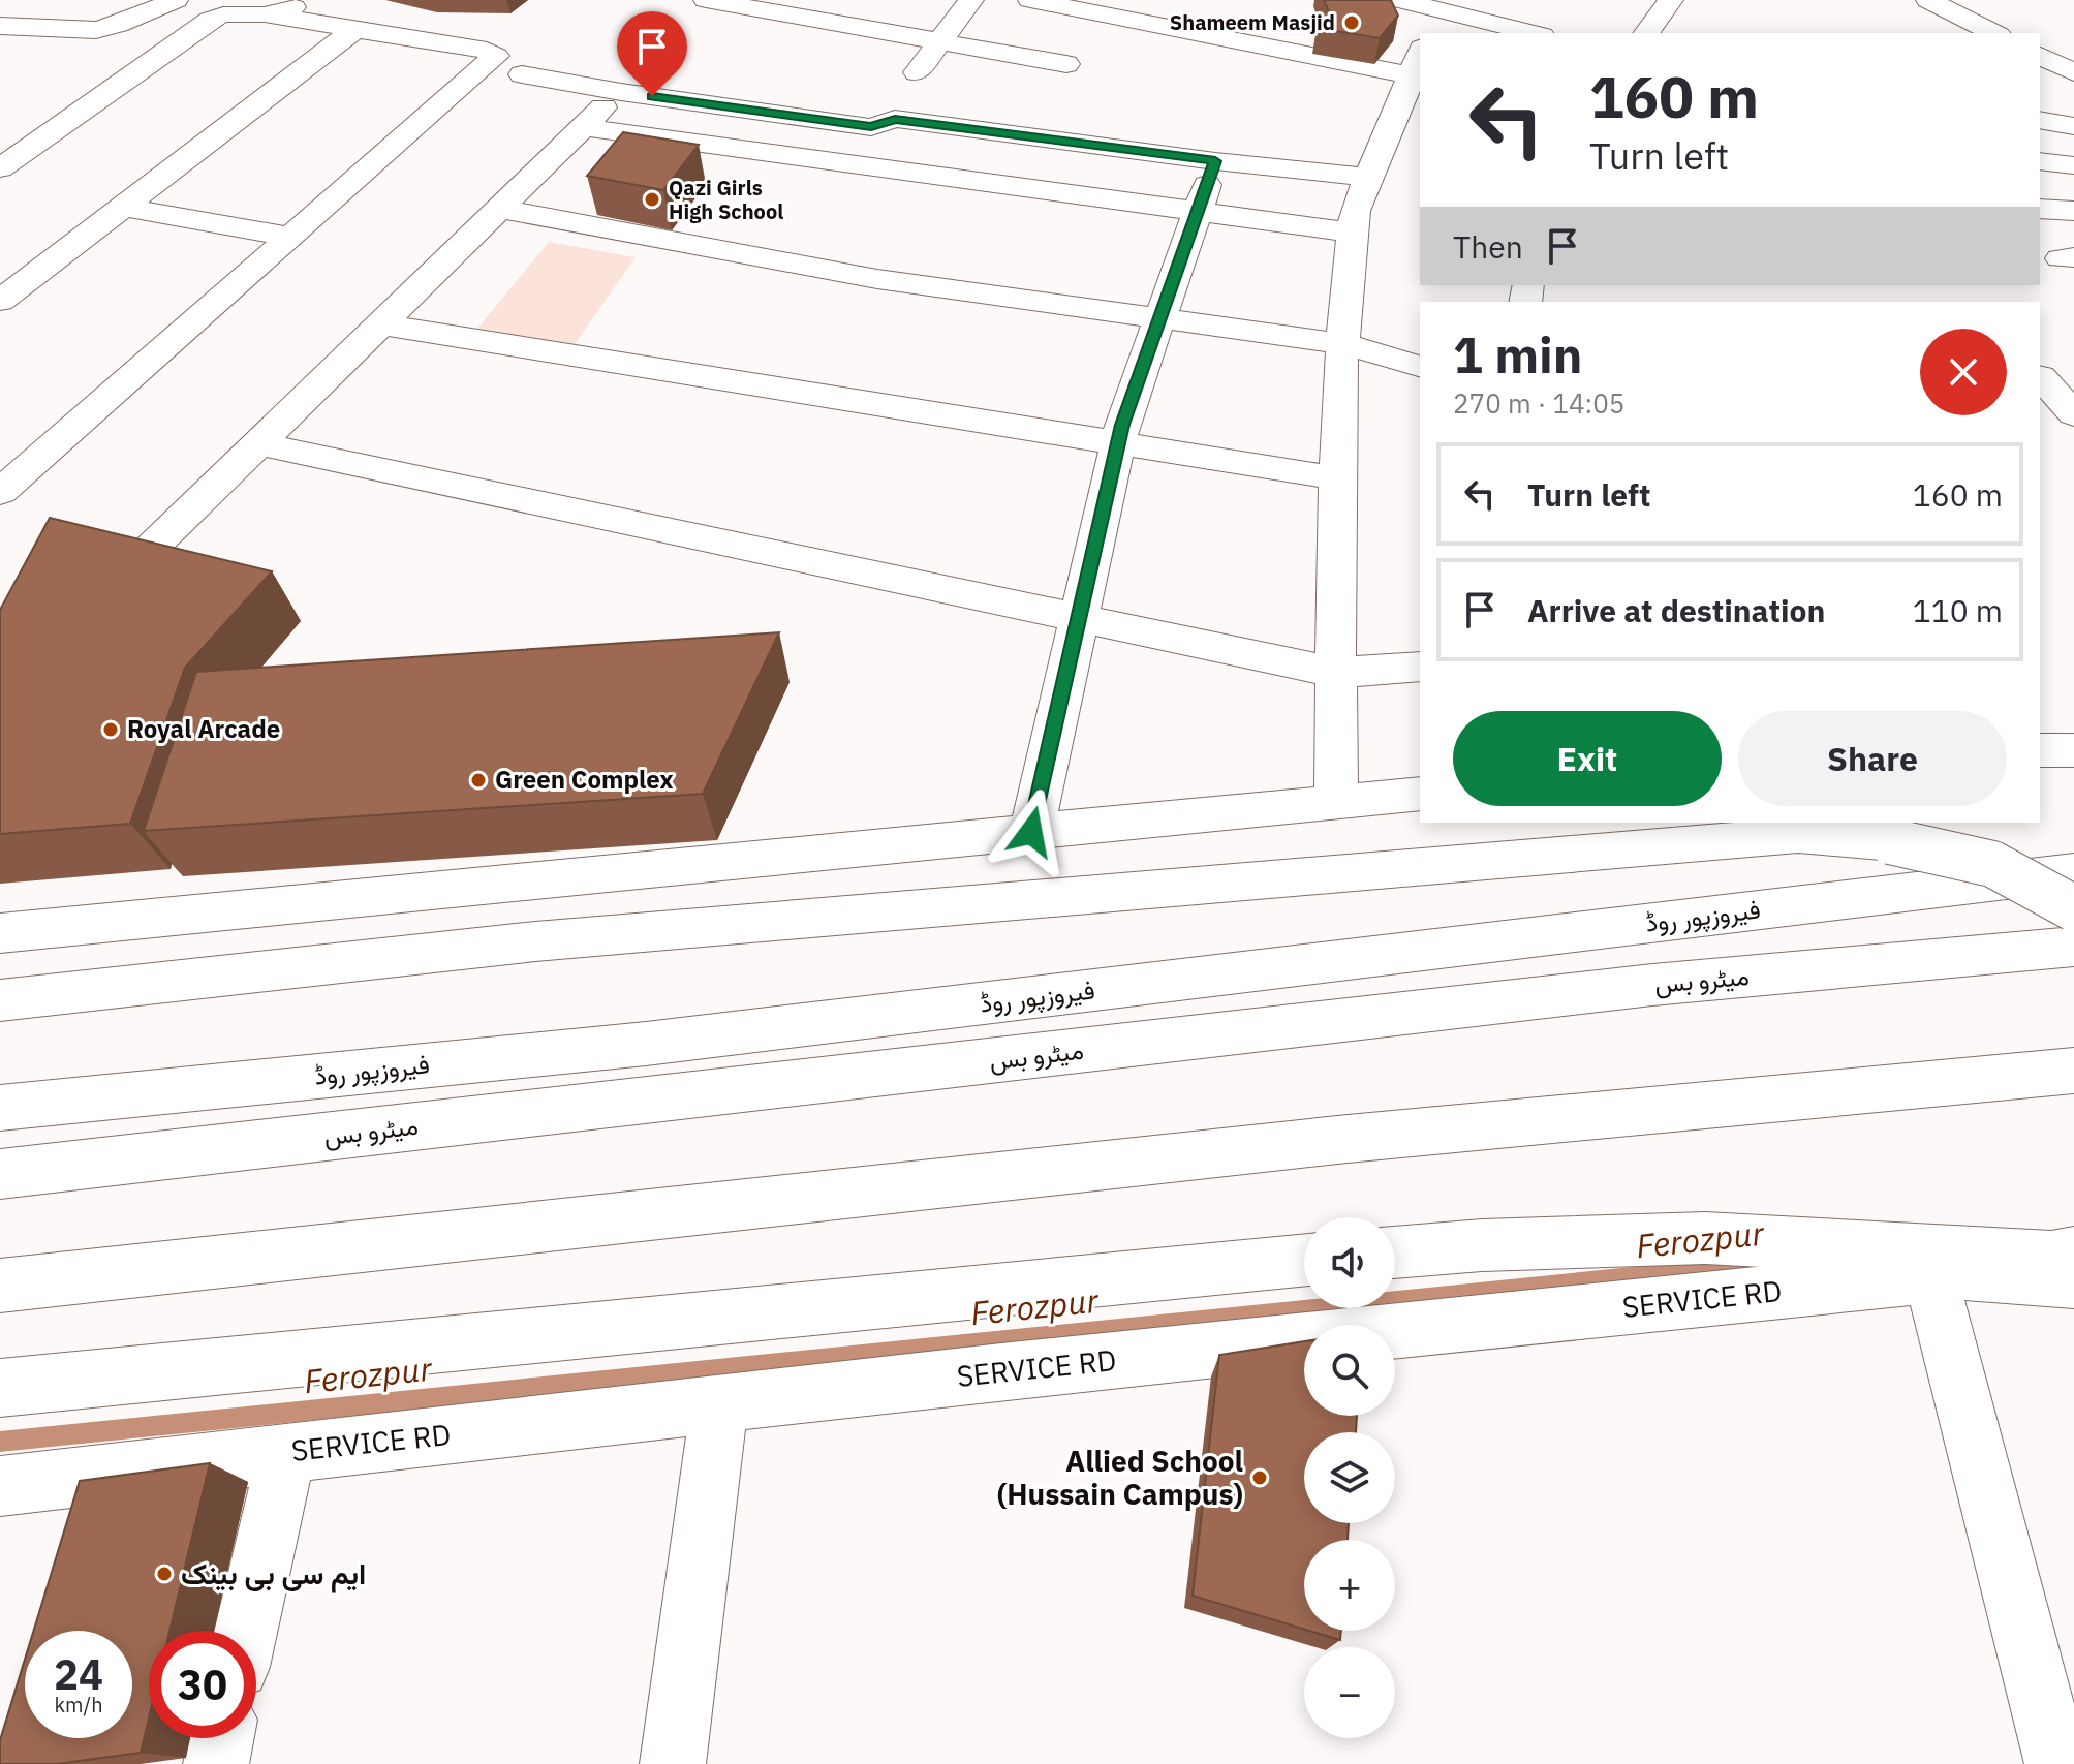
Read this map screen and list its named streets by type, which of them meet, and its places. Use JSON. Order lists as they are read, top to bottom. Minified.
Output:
{"streets":{"street":["فیروزپور روڈ","میٹرو بس","SERVICE RD"]},"water":["Ferozpur"],"places":["Shameem Masjid","Qazi Girls High School","Royal Arcade","Green Complex","Allied School (Hussain Campus)","ایم سی بی بینک"],"page":{"turn":["160 m","Turn left"],"then":"Then","heading":["1 min","270 m · 14:05"],"list":[{"name":"Turn left","value":"160 m"},{"name":"Arrive at destination","value":"110 m"}],"buttons":["Exit","Share"],"map_buttons":["+","−"],"speed":"24 km/h","limit":"30"}}
